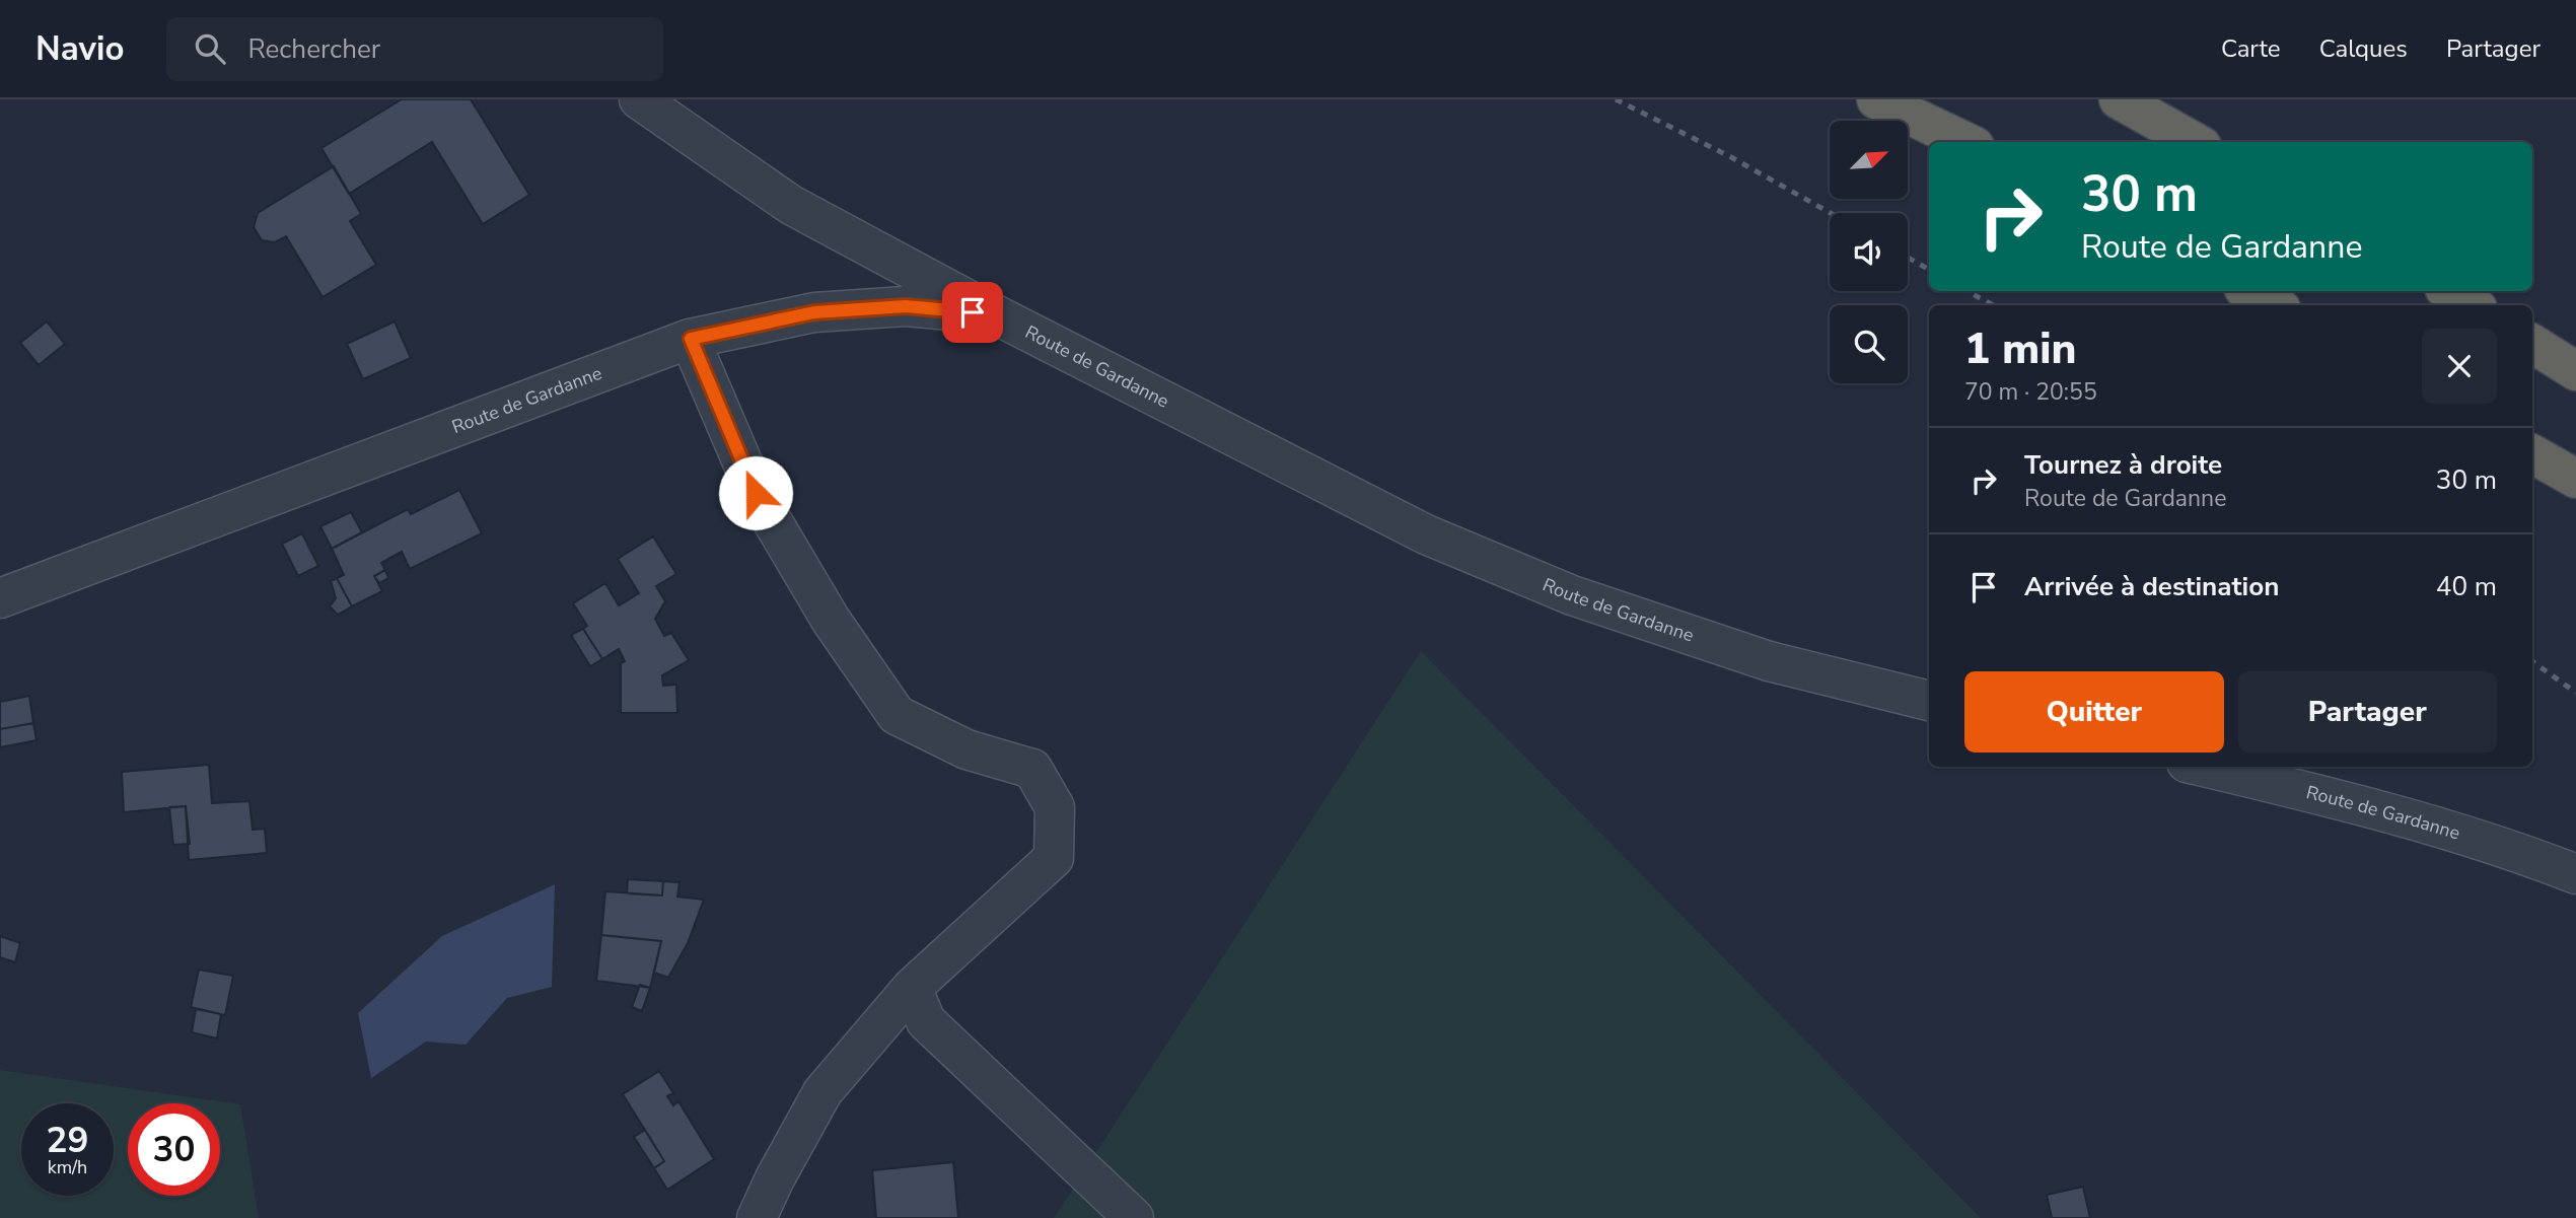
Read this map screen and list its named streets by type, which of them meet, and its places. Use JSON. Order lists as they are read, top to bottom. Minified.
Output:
{"streets":{"street":["Route de Gardanne"]},"north":"top right","page":{"header":"Navio","search":"Rechercher","nav":["Carte","Calques","Partager"],"turn":["30 m","Route de Gardanne"],"heading":["1 min","70 m · 20:55"],"list":[{"name":"Tournez à droite","note":"Route de Gardanne","value":"30 m"},{"name":"Arrivée à destination","value":"40 m"}],"buttons":["Quitter","Partager"],"speed":"29 km/h","limit":"30"}}
